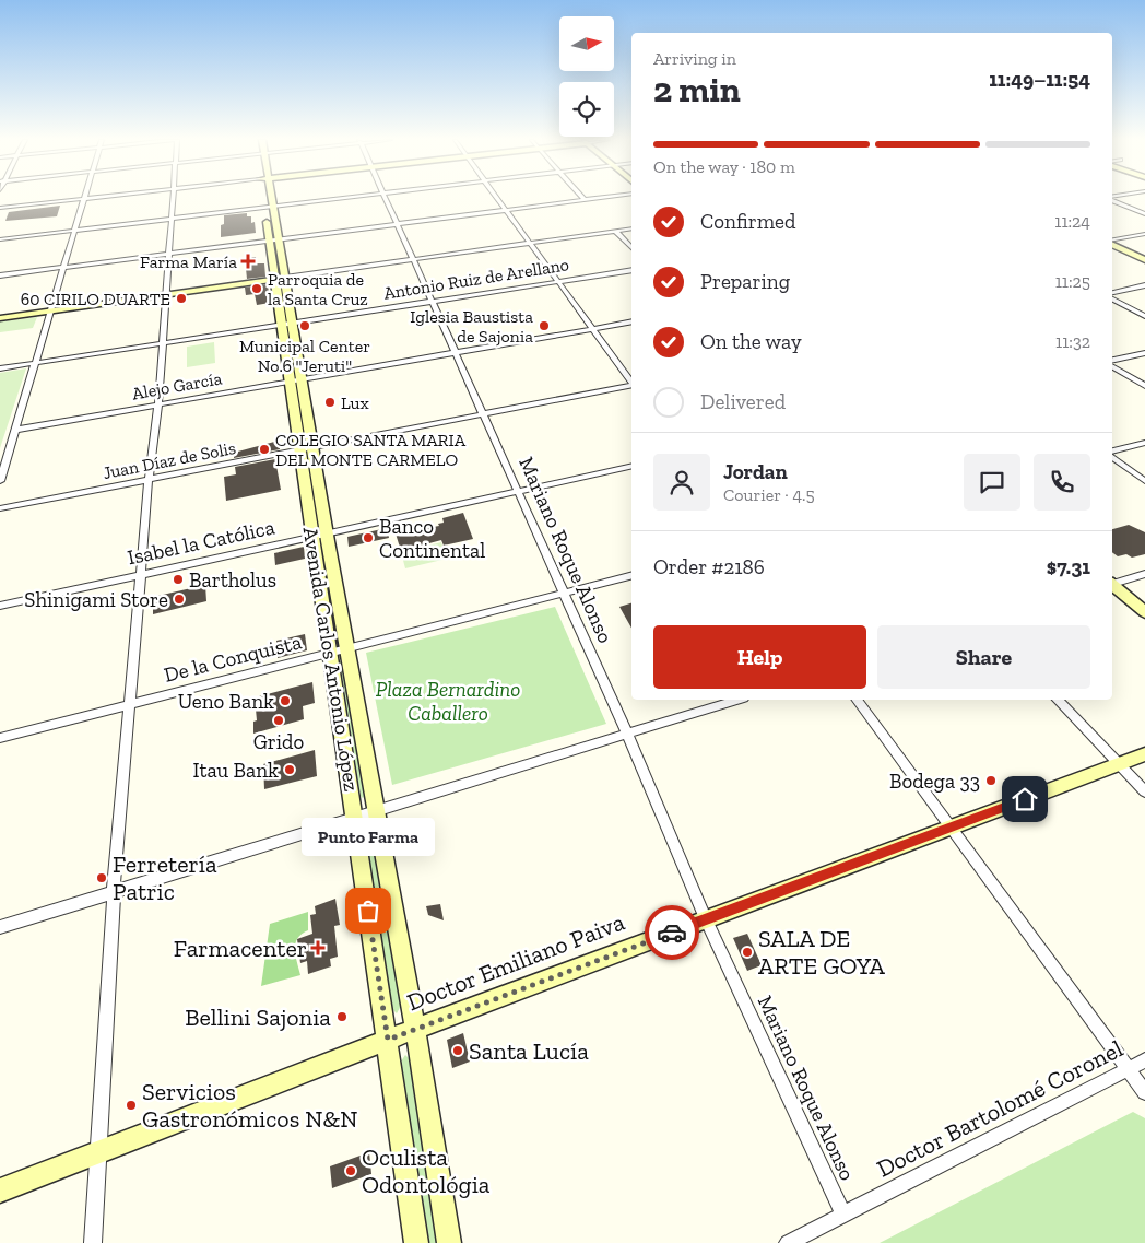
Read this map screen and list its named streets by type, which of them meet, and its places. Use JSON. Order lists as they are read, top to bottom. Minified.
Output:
{"streets":{"main road":["Avenida Carlos Antonio López","Doctor Emiliano Paiva"],"street":["Antonio Ruiz de Arellano","Alejo García","Juan Díaz de Solis","Isabel la Católica","Mariano Roque Alonso","De la Conquista","Doctor Bartolomé Coronel"]},"crossings":[["Antonio Ruiz de Arellano","Mariano Roque Alonso"],["Antonio Ruiz de Arellano","Avenida Carlos Antonio López"],["Alejo García","Mariano Roque Alonso"],["Alejo García","Avenida Carlos Antonio López"],["Juan Díaz de Solis","Mariano Roque Alonso"],["Juan Díaz de Solis","Avenida Carlos Antonio López"],["Isabel la Católica","Mariano Roque Alonso"],["Isabel la Católica","Avenida Carlos Antonio López"],["Mariano Roque Alonso","De la Conquista"],["Mariano Roque Alonso","Doctor Emiliano Paiva"],["Mariano Roque Alonso","Doctor Bartolomé Coronel"],["De la Conquista","Avenida Carlos Antonio López"],["Avenida Carlos Antonio López","Doctor Emiliano Paiva"]],"parks":["Plaza Bernardino Caballero"],"places":{"health":["Farma María","Farmacenter"],"other":["Parroquia de la Santa Cruz","60 CIRILO DUARTE","Municipal Center No.6 \"Jeruti\"","Iglesia Baustista de Sajonia","Lux","COLEGIO SANTA MARIA DEL MONTE CARMELO","Banco Continental","Bartholus","Shinigami Store","Ueno Bank","Grido","Itau Bank","Bodega 33","Ferretería Patric","Punto Farma","SALA DE ARTE GOYA","Bellini Sajonia","Santa Lucía","Servicios Gastronómicos N&N","Oculista Odontológia"]},"north":"right","page":{"heading":["2 min","Arriving in","11:49–11:54"],"panel":["Jordan","Courier · 4.5","Order #2186","$7.31"],"bar":"On the way · 180 m","list":[["Confirmed","11:24"],["Preparing","11:25"],["On the way","11:32"],"Delivered"],"buttons":["Help","Share"],"bubble":"Punto Farma"}}
